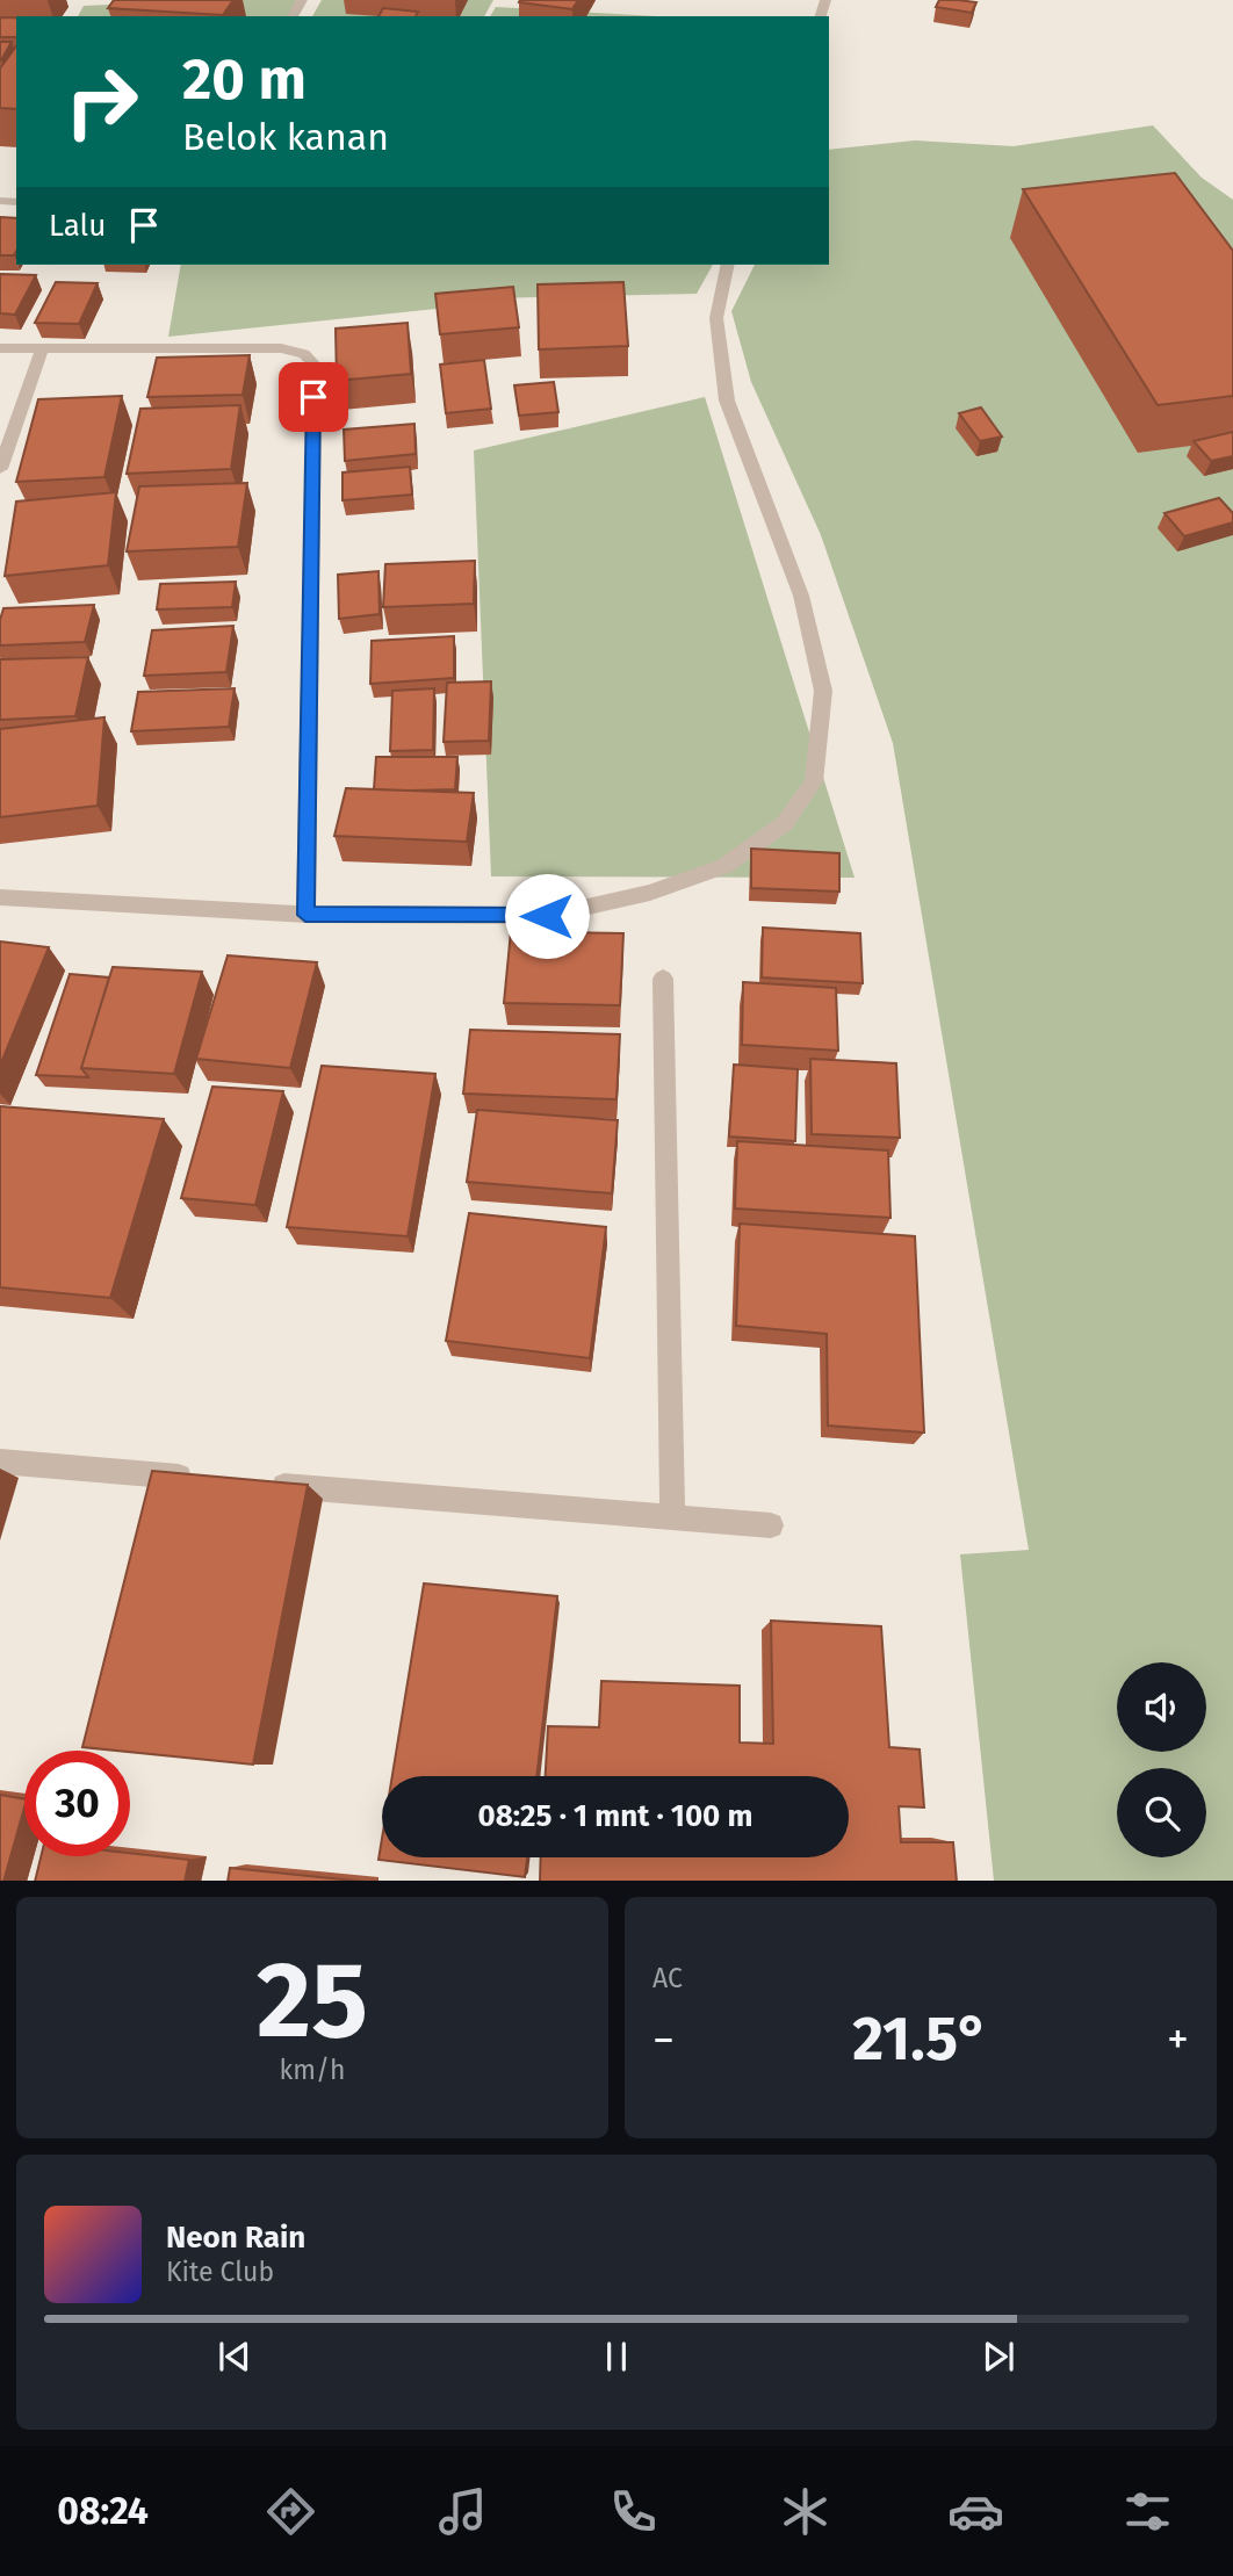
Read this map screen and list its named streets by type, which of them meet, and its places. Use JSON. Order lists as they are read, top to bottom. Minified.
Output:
{"page":{"turn":["20 m","Belok kanan"],"then":"Lalu","limit":"30","trip":"08:25 · 1 mnt · 100 m","tile":[["25","km/h"],"AC"],"heat":["−","21.5°","+"],"song":["Neon Rain","Kite Club"],"tabs":"08:24"}}
